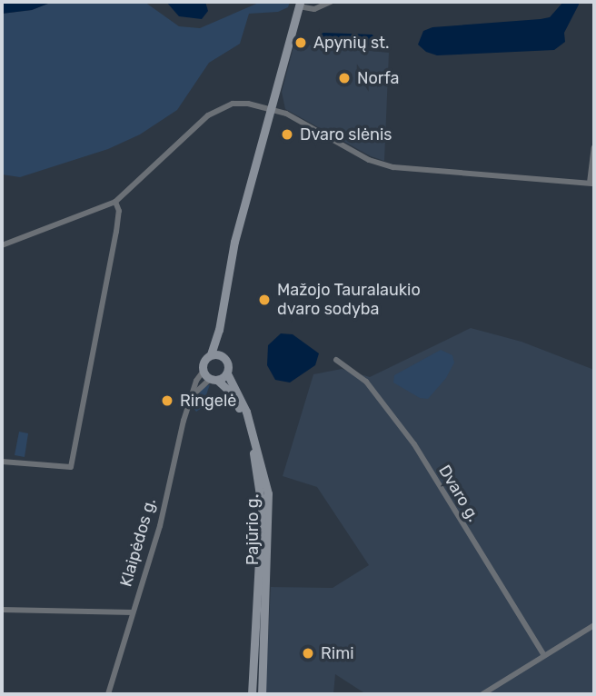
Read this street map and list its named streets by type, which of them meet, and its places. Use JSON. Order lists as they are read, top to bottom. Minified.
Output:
{"streets":{"main road":["Pajūrio g."],"street":["Dvaro g.","Klaipėdos g."]},"crossings":[["Pajūrio g.","Klaipėdos g."]],"places":["Apynių st.","Norfa","Dvaro slėnis","Mažojo Tauralaukio dvaro sodyba","Ringelė","Rimi"]}
